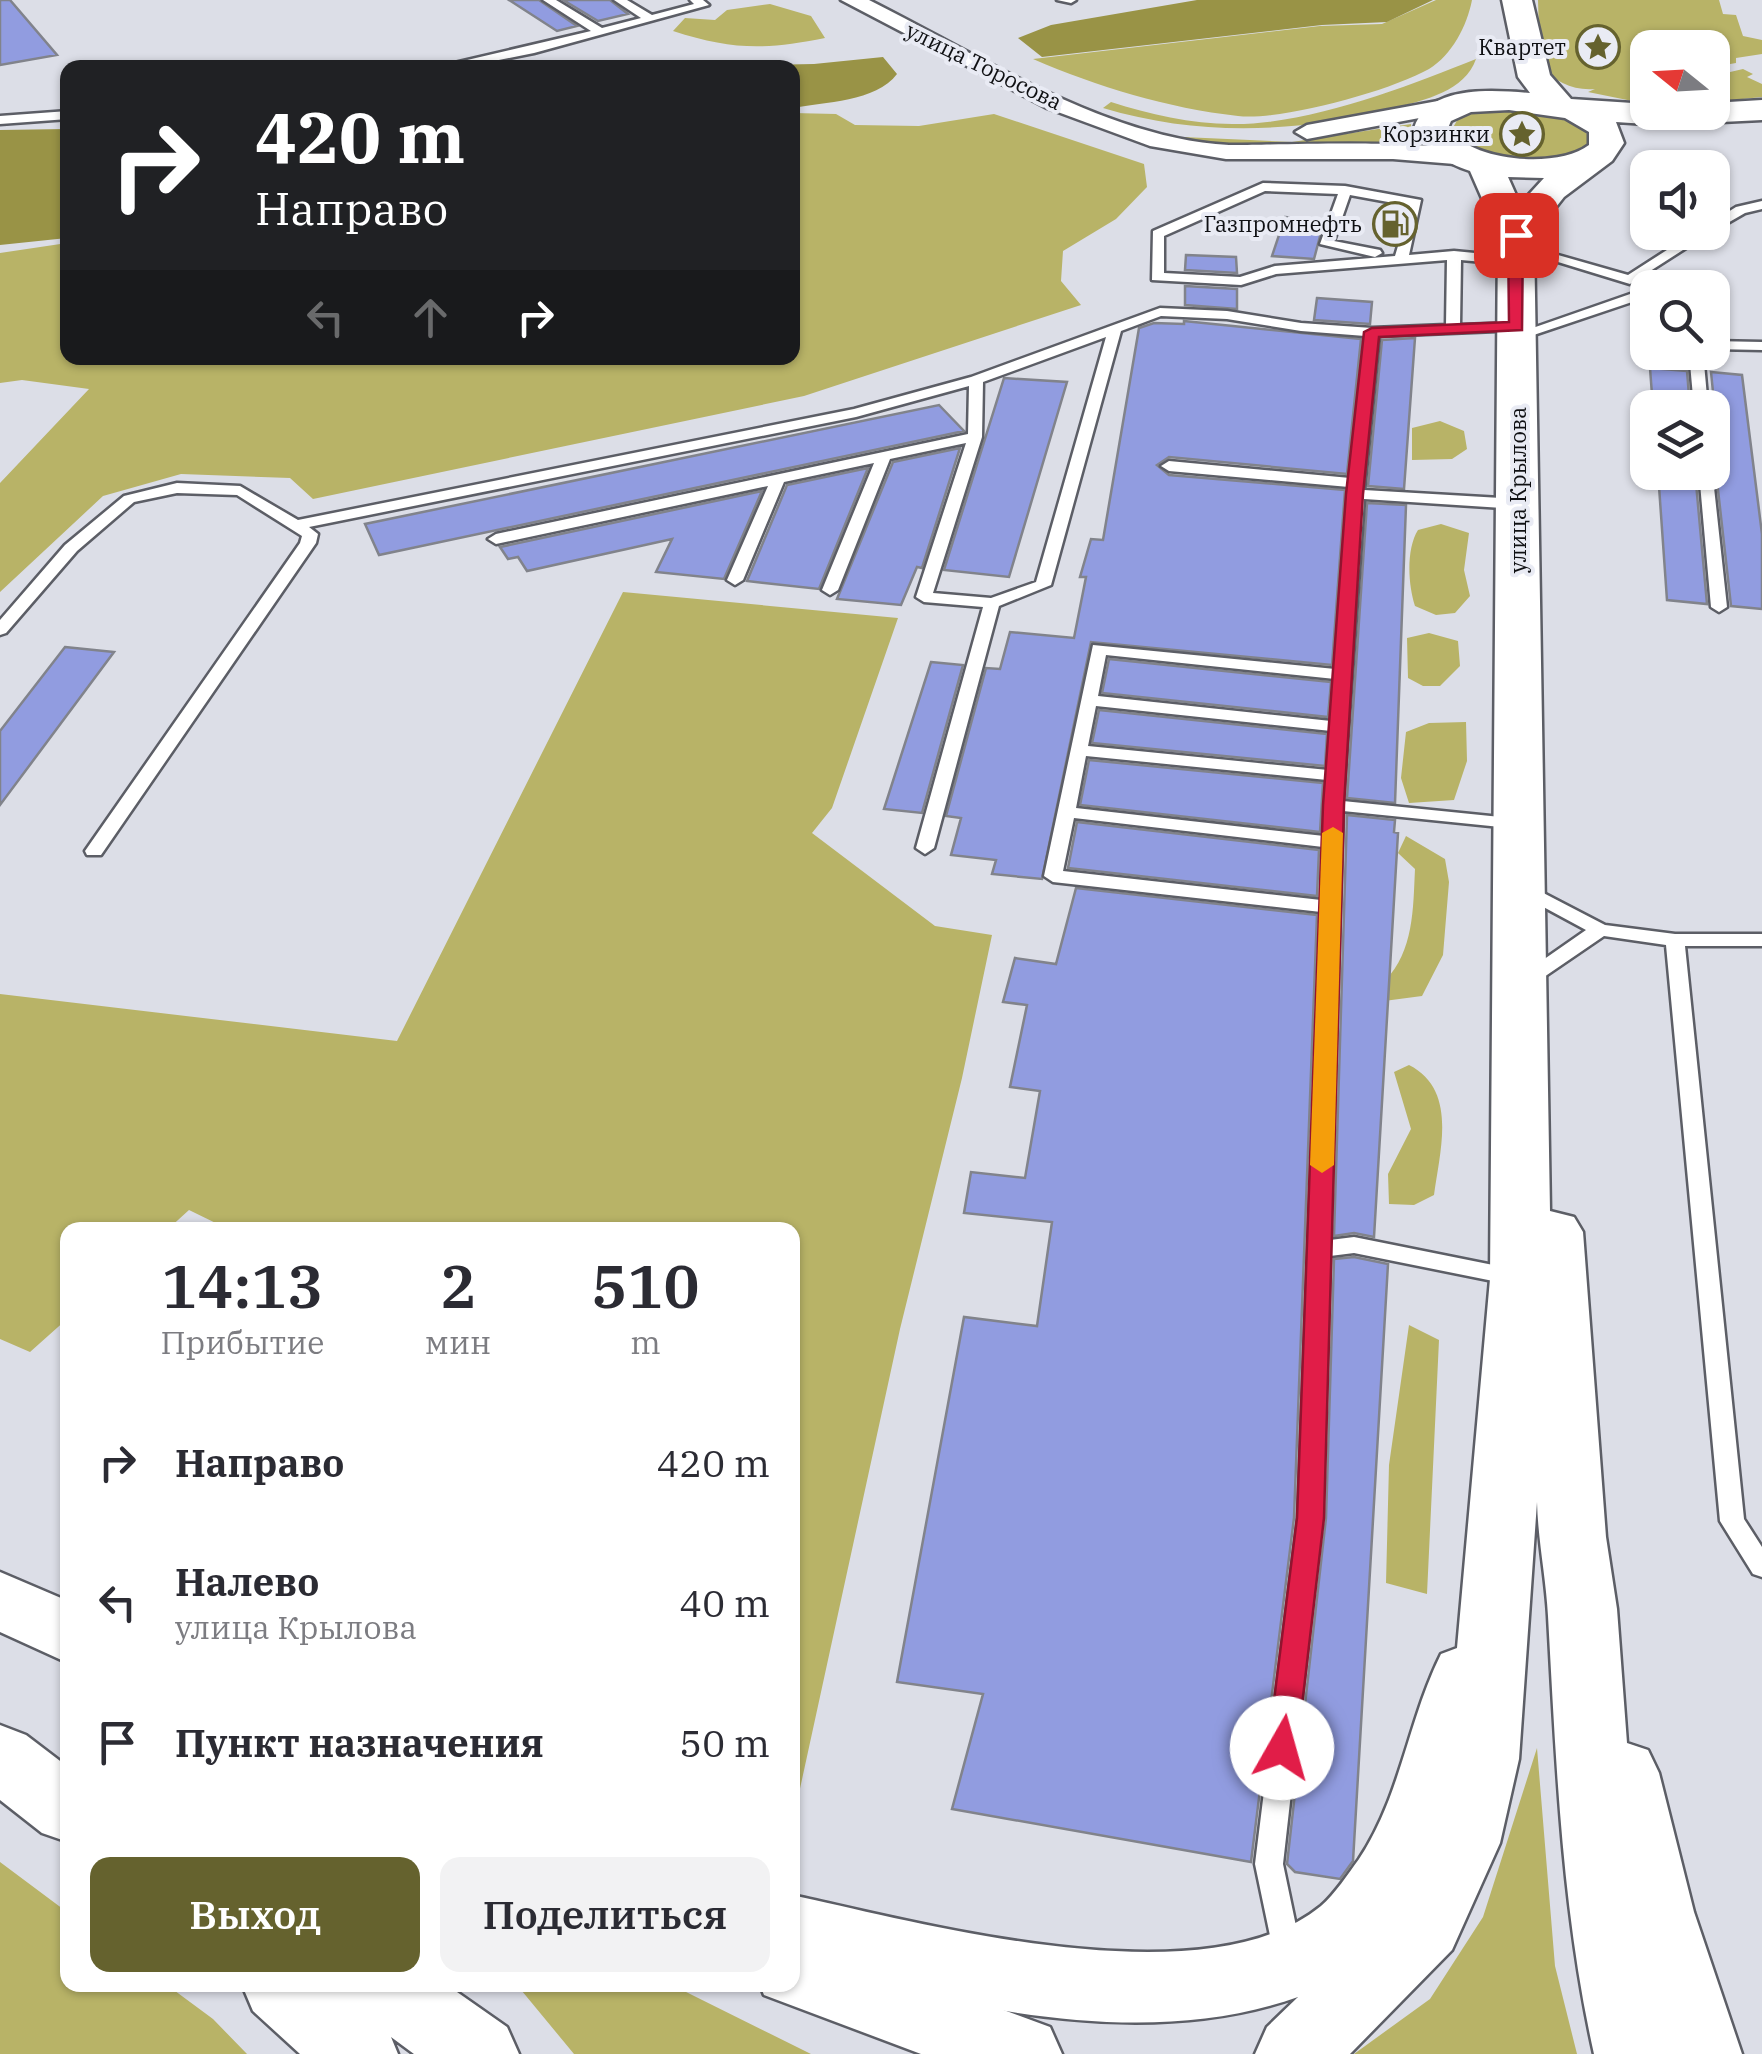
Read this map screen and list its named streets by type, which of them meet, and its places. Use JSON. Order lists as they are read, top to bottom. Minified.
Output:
{"streets":{"main road":["улица Крылова"],"street":["улица Торосова"]},"places":{"place":["Квартет","Корзинки"],"fuel station":["Газпромнефть"]},"north":"left","page":{"turn":["420 m","Направо"],"eta":["14:13","Прибытие","2","мин","510","m"],"list":[{"name":"Направо","value":"420 m"},{"name":"Налево","note":"улица Крылова","value":"40 m"},{"name":"Пункт назначения","value":"50 m"}],"buttons":["Выход","Поделиться"]}}
